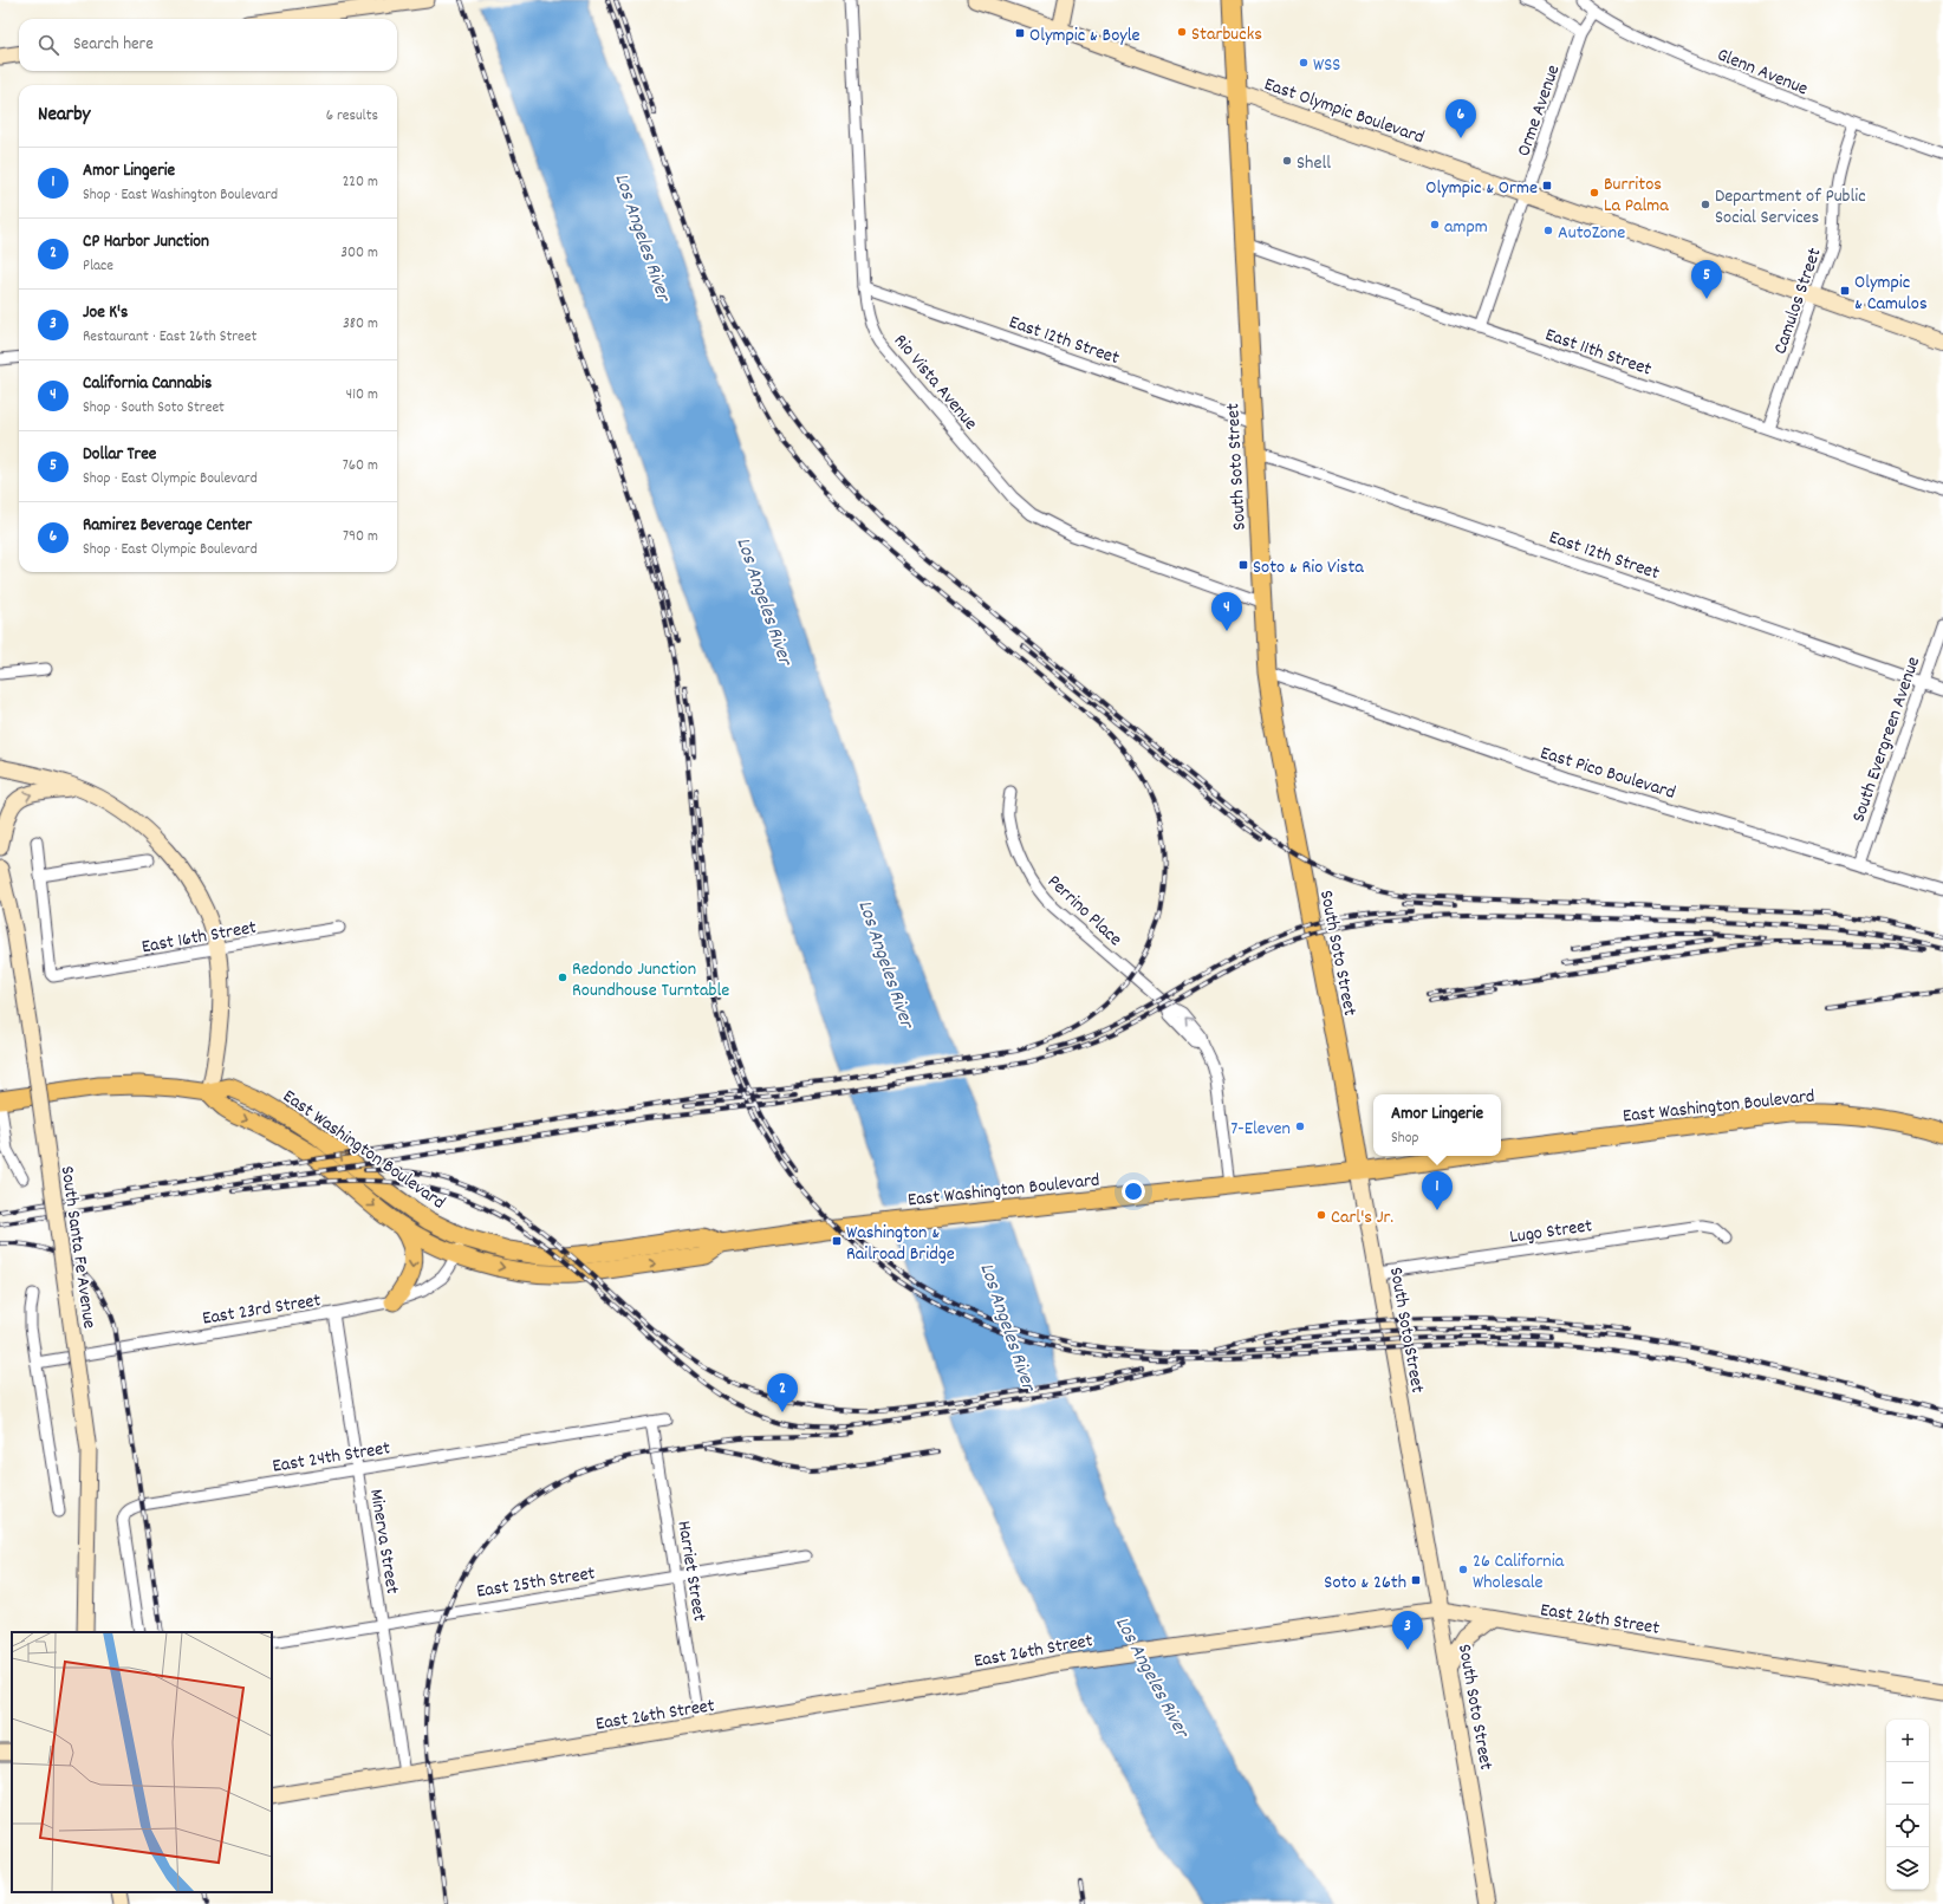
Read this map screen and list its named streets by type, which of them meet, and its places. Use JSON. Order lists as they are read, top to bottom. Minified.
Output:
{"streets":{"main road":["East Olympic Boulevard","South Soto Street","East Washington Boulevard","South Santa Fe Avenue","East 26th Street"],"street":["Glenn Avenue","Orme Avenue","Camulos Street","East 12th Street","East 11th Street","Rio Vista Avenue","South Evergreen Avenue","East Pico Boulevard","Perrino Place","East 16th Street","Lugo Street","East 23rd Street","East 24th Street","Minerva Street","Harriet Street","East 25th Street"]},"crossings":[["Glenn Avenue","Orme Avenue"],["Glenn Avenue","Camulos Street"],["East Olympic Boulevard","Orme Avenue"],["East Olympic Boulevard","Camulos Street"],["East Olympic Boulevard","South Soto Street"],["Orme Avenue","East 11th Street"],["Camulos Street","East 11th Street"],["East 12th Street","Rio Vista Avenue"],["East 12th Street","South Soto Street"],["East 12th Street","South Evergreen Avenue"],["East 11th Street","South Soto Street"],["Rio Vista Avenue","South Soto Street"],["South Soto Street","East Pico Boulevard"],["South Soto Street","East Washington Boulevard"],["South Soto Street","Lugo Street"],["South Soto Street","East 26th Street"],["South Evergreen Avenue","East Pico Boulevard"],["Perrino Place","East Washington Boulevard"],["East Washington Boulevard","East 23rd Street"],["East 23rd Street","Minerva Street"],["East 24th Street","Minerva Street"],["East 24th Street","Harriet Street"],["Minerva Street","East 25th Street"],["Minerva Street","East 26th Street"],["Harriet Street","East 25th Street"],["Harriet Street","East 26th Street"]],"water":["Los Angeles River"],"places":{"other":["Starbucks","WSS","Shell","Burritos La Palma","Department of Public Social Services","ampm","AutoZone","Redondo Junction Roundhouse Turntable","7-Eleven","Carl's Jr.","26 California Wholesale"],"transit":["Olympic & Boyle","Olympic & Orme","Olympic & Camulos","Soto & Rio Vista","Washington & Railroad Bridge","Soto & 26th"]},"page":{"search":"Search here","heading":["Nearby","6 results"],"pins":["6","5","4","1","2","3"],"list":[{"mark":"1","name":"Amor Lingerie","note":"Shop · East Washington Boulevard","value":"220 m"},{"mark":"2","name":"CP Harbor Junction","note":"Place","value":"300 m"},{"mark":"3","name":"Joe K's","note":"Restaurant · East 26th Street","value":"380 m"},{"mark":"4","name":"California Cannabis","note":"Shop · South Soto Street","value":"410 m"},{"mark":"5","name":"Dollar Tree","note":"Shop · East Olympic Boulevard","value":"760 m"},{"mark":"6","name":"Ramirez Beverage Center","note":"Shop · East Olympic Boulevard","value":"790 m"}],"popup":["Amor Lingerie","Shop"],"map_buttons":["+","−"]}}
